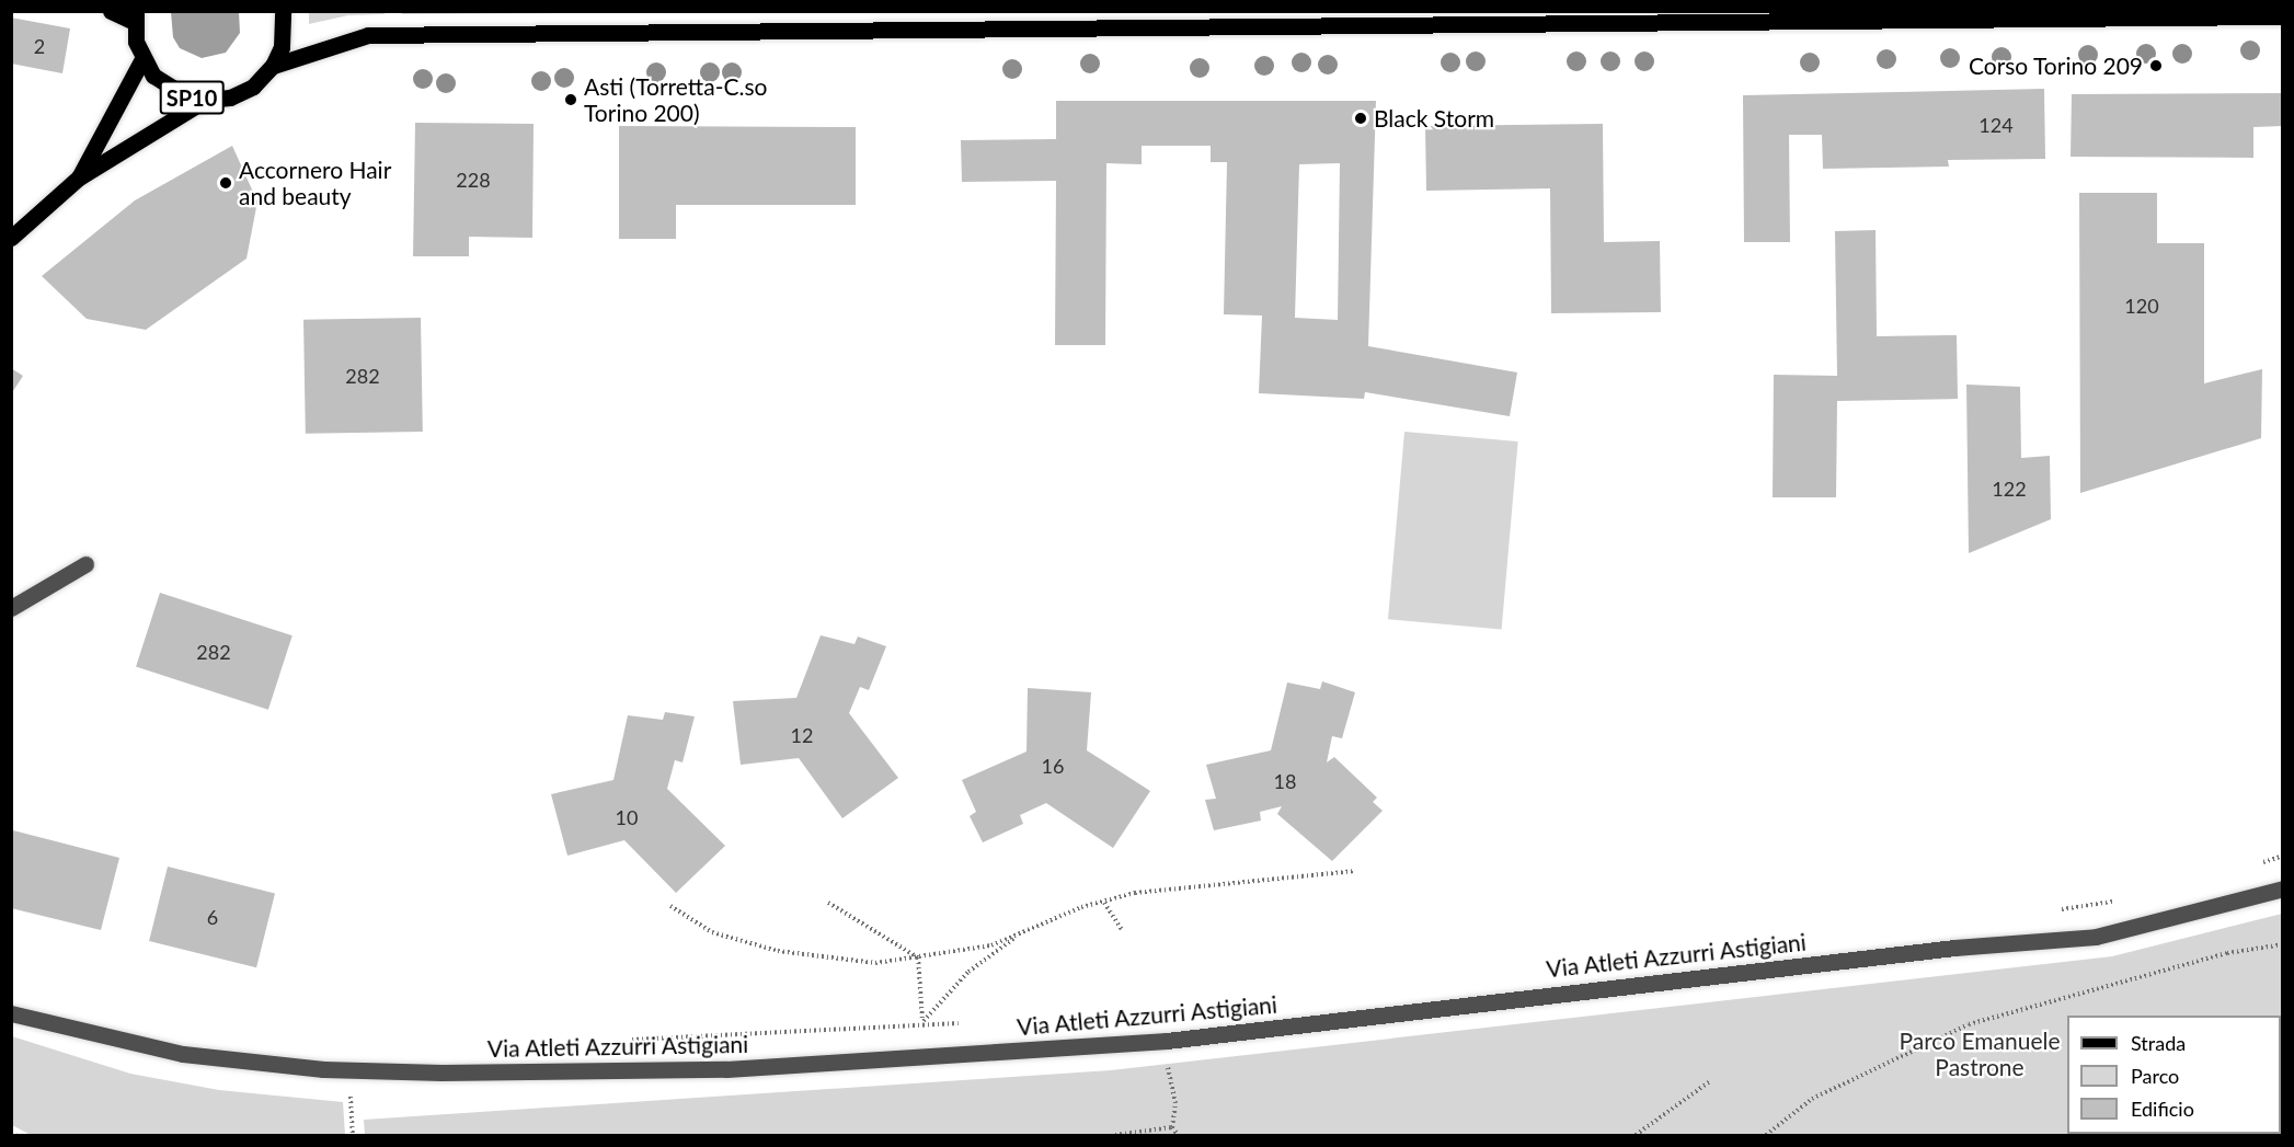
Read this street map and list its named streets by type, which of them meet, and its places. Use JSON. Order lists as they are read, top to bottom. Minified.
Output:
{"streets":{"main road":["SP10"],"street":["Via Atleti Azzurri Astigiani"]},"parks":["Parco Emanuele Pastrone"],"places":["Corso Torino 209","Asti (Torretta-C.so Torino 200)","Black Storm","Accornero Hair and beauty"],"house_numbers":["2","124","228","120","282","122","282","12","16","18","10","6"],"legend":["Strada","Parco","Edificio"]}
